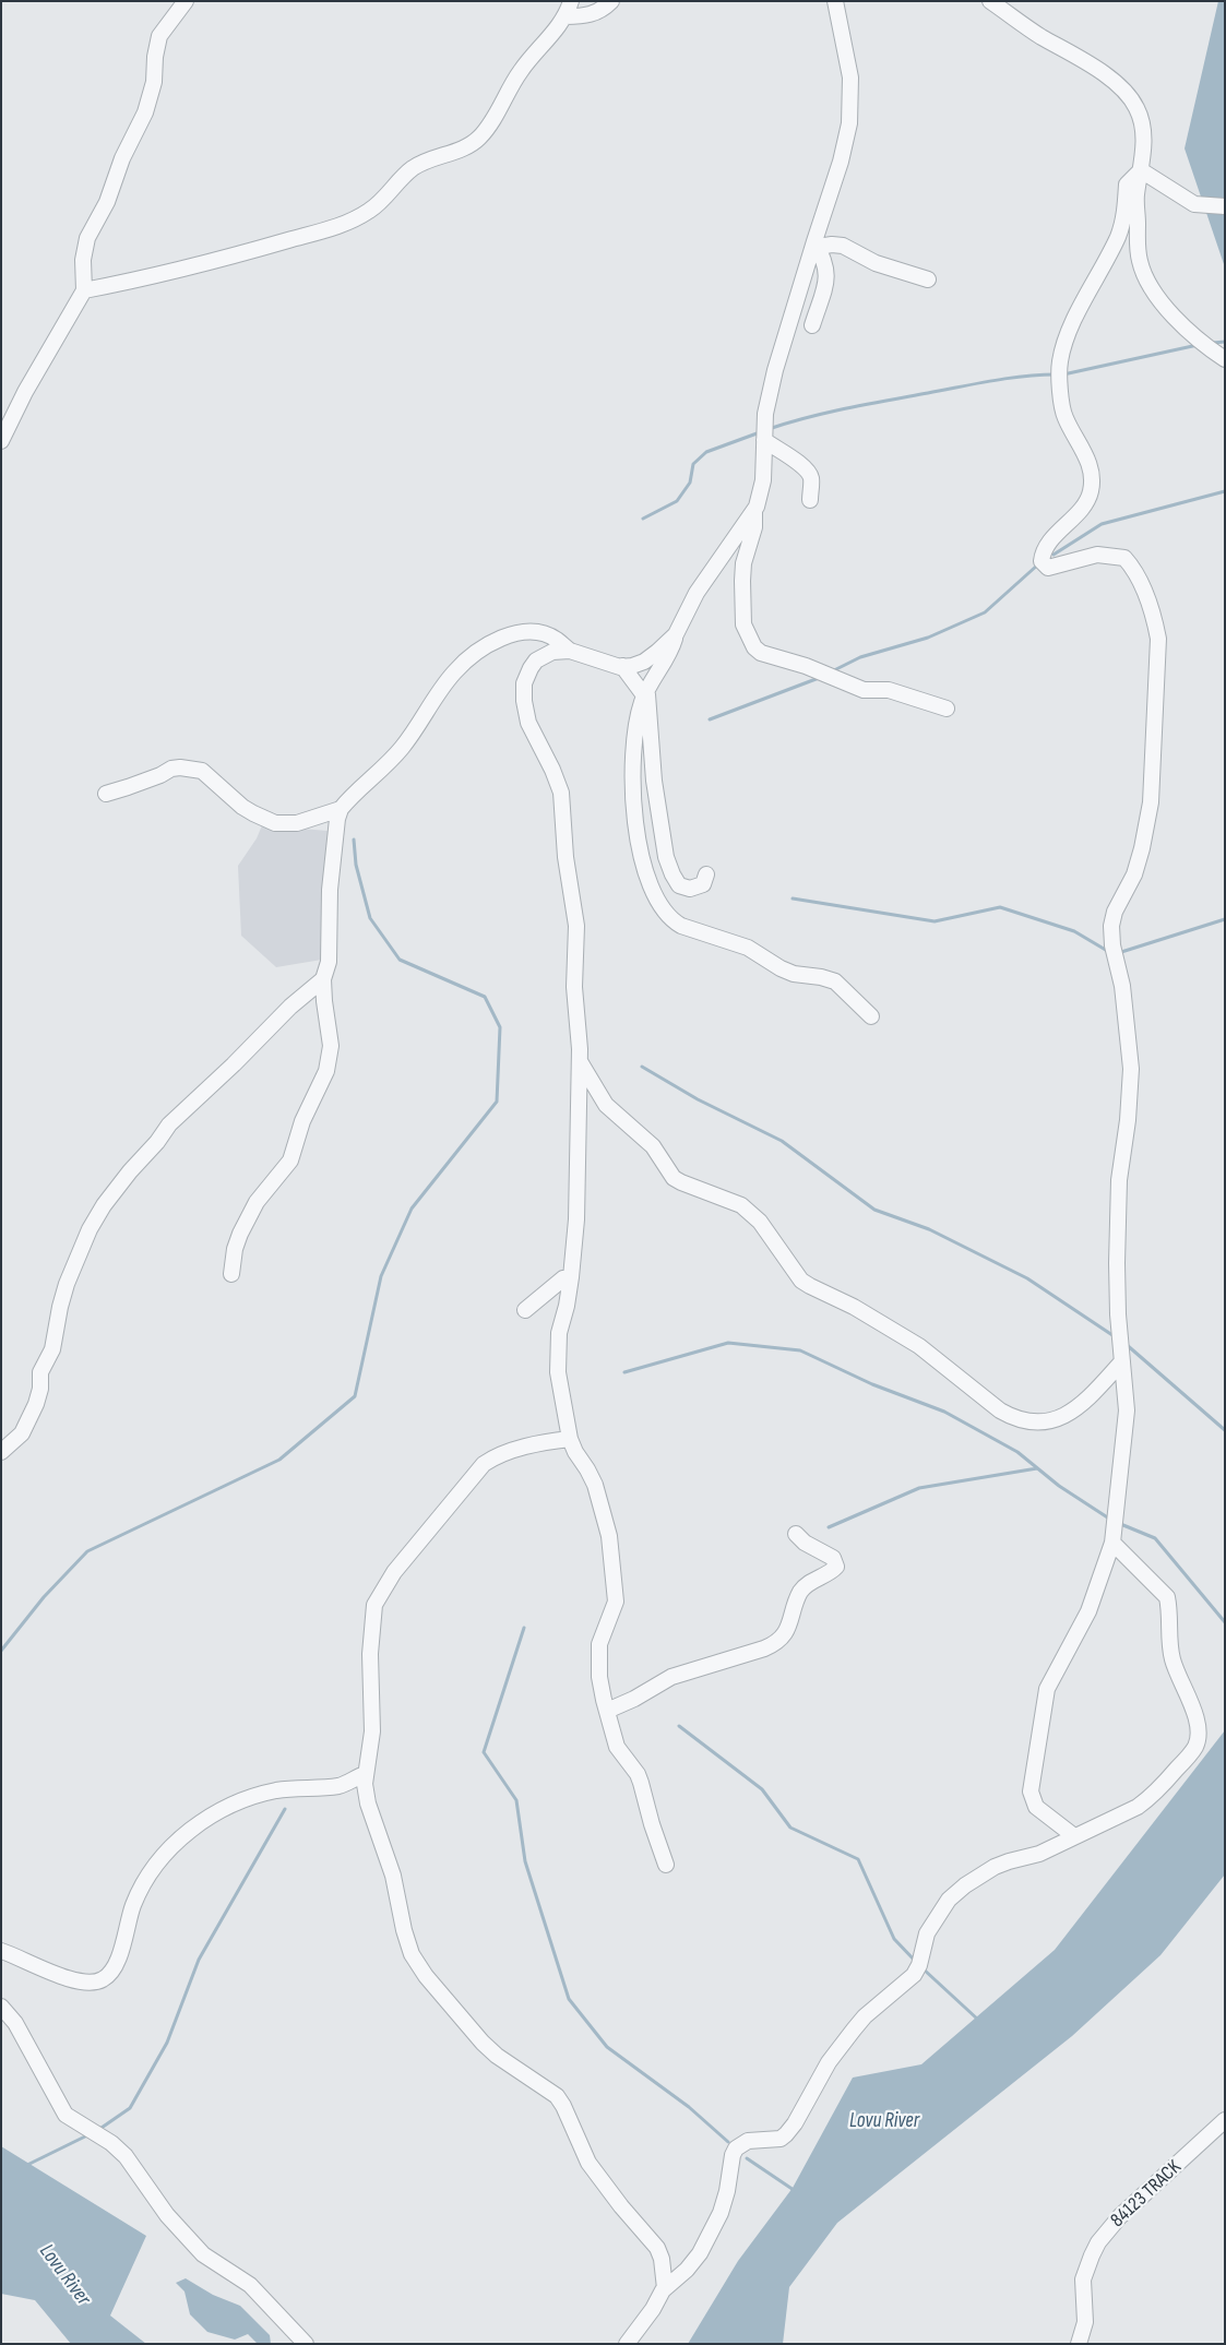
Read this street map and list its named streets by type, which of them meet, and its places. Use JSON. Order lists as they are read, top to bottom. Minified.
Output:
{"streets":{"street":["84123 TRACK"]},"water":["Lovu River"]}
